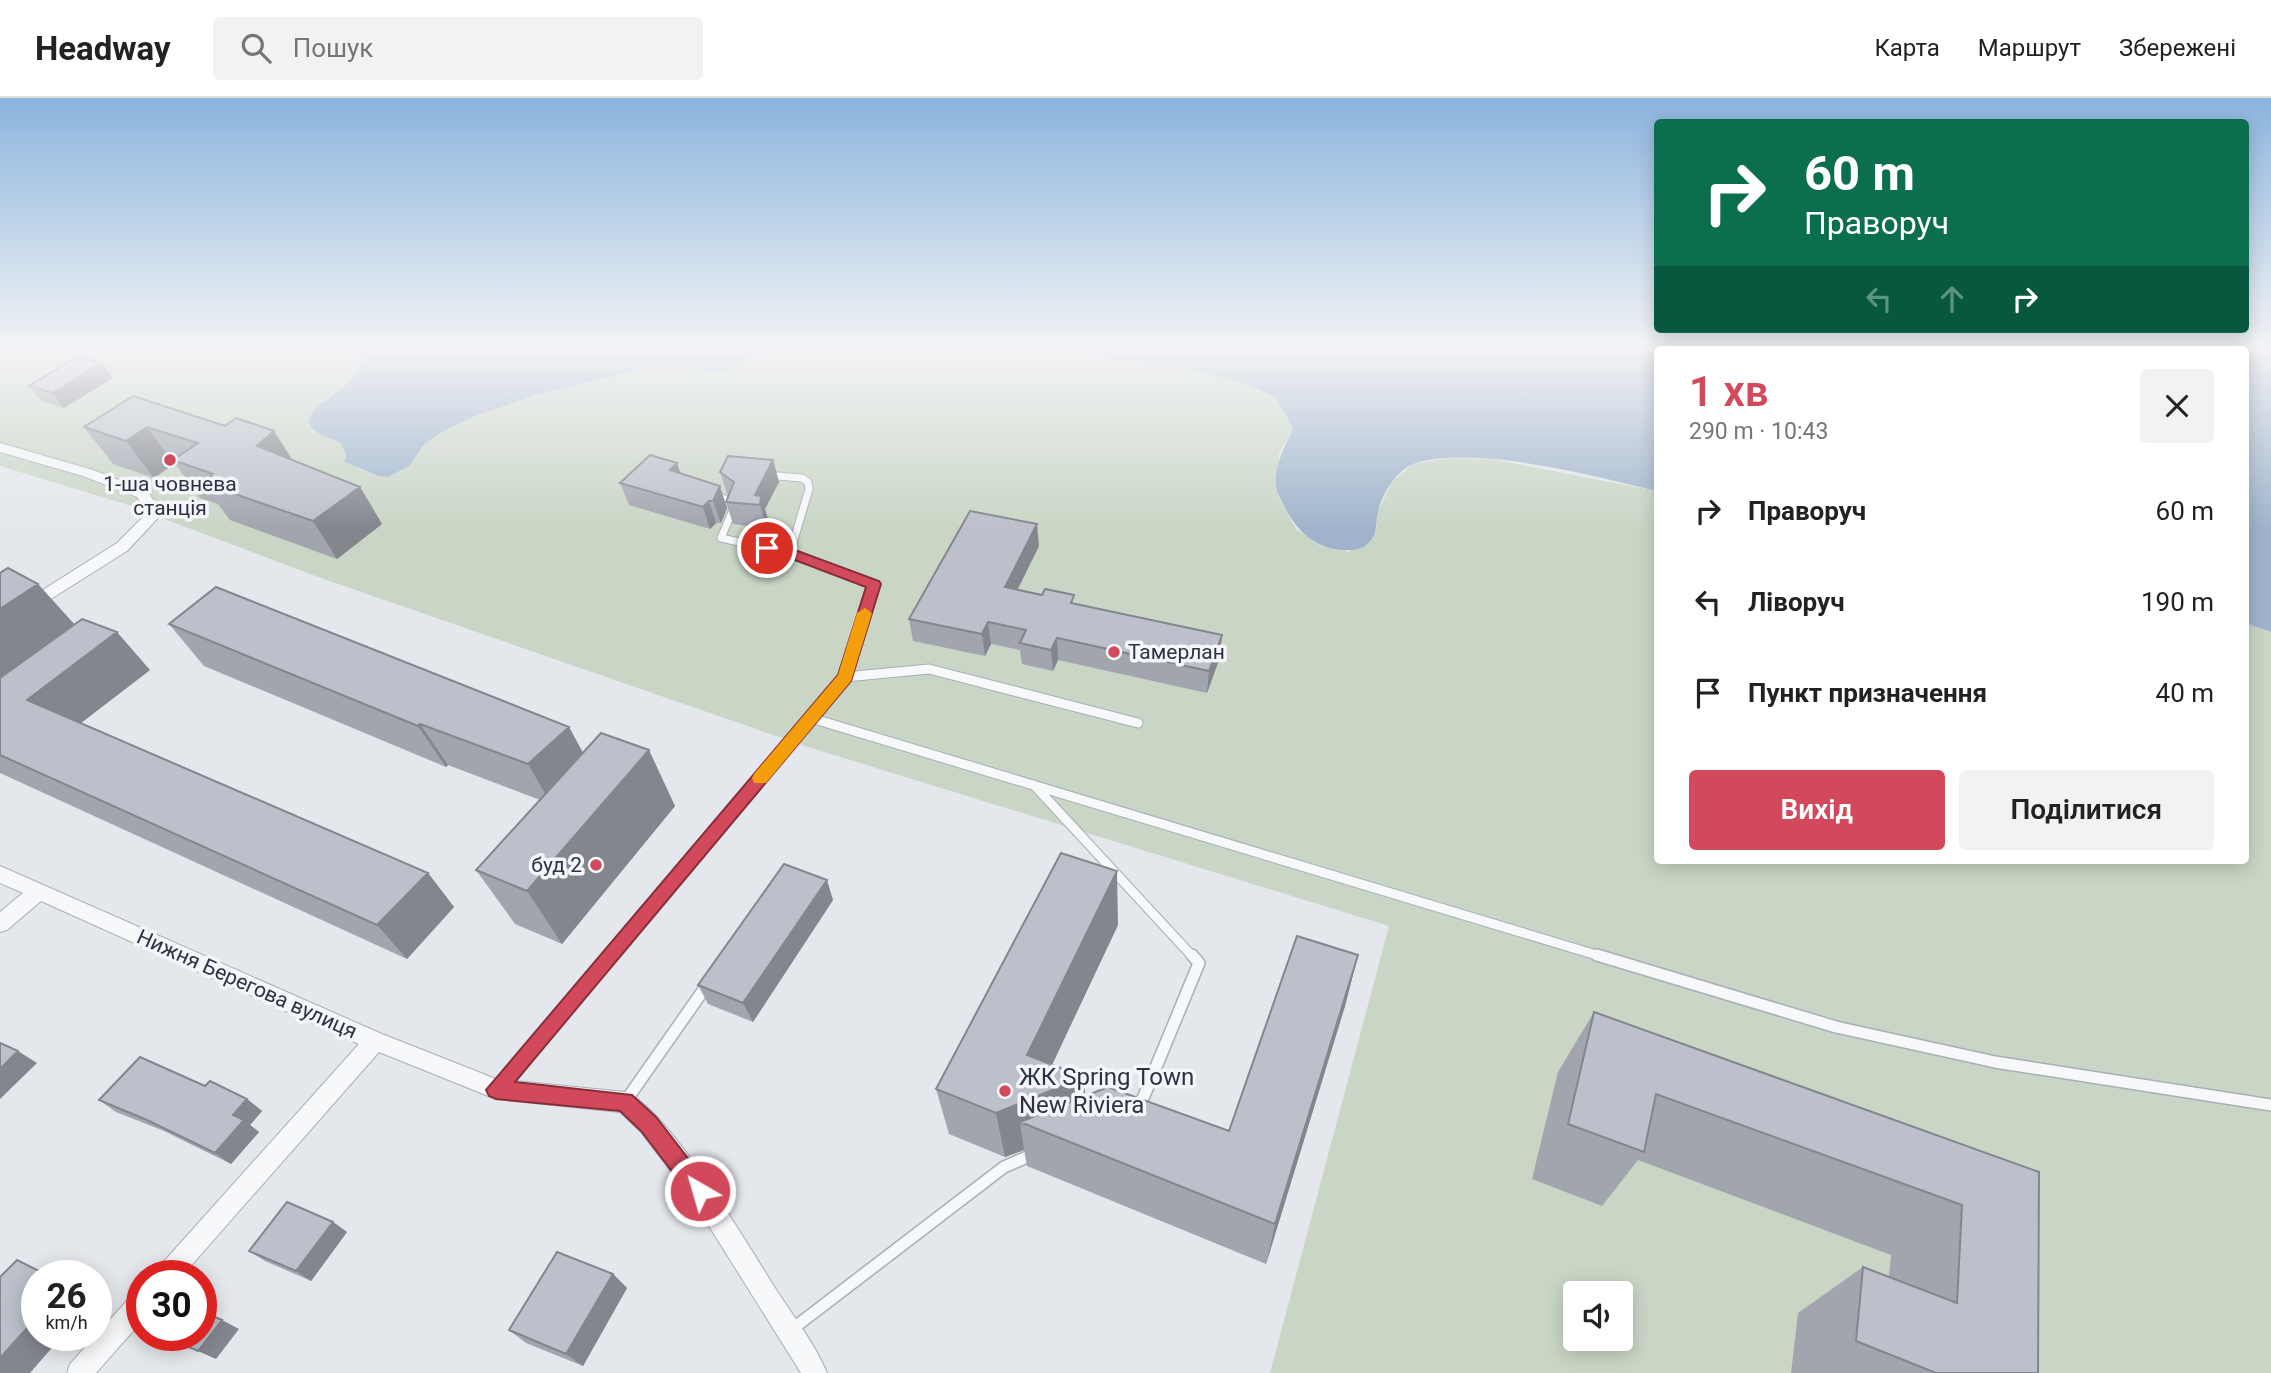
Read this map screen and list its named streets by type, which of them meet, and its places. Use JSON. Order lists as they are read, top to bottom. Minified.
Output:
{"streets":{"street":["Нижня Берегова вулиця"]},"places":["1-ша човнева станція","Тамерлан","буд 2","ЖК Spring Town New Riviera"],"page":{"header":"Headway","search":"Пошук","nav":["Карта","Маршрут","Збережені"],"turn":["60 m","Праворуч"],"heading":["1 хв","290 m · 10:43"],"list":[{"name":"Праворуч","value":"60 m"},{"name":"Ліворуч","value":"190 m"},{"name":"Пункт призначення","value":"40 m"}],"buttons":["Вихід","Поділитися"],"speed":"26 km/h","limit":"30"}}
